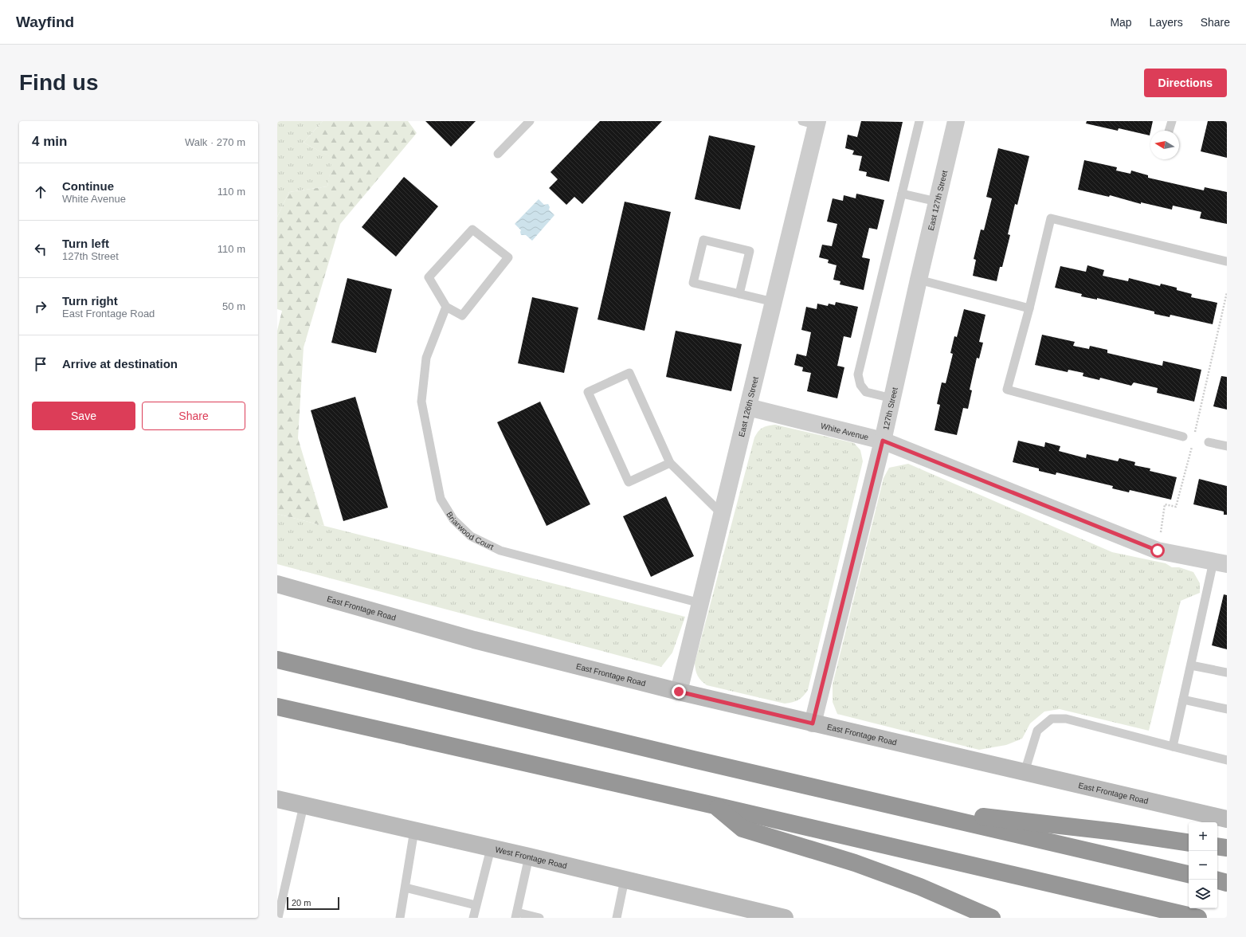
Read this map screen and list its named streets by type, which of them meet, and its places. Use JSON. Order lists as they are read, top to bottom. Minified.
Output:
{"streets":{"street":["East 127th Street","East 126th Street","127th Street","White Avenue","East Frontage Road","West Frontage Road"],"lane":["Briarwood Court"]},"crossings":[["East 127th Street","127th Street"],["East 126th Street","White Avenue"],["East 126th Street","Briarwood Court"],["East 126th Street","East Frontage Road"],["127th Street","White Avenue"],["127th Street","East Frontage Road"]],"scale_bar":"20 m","north":"left","page":{"header":"Wayfind","nav":["Map","Layers","Share"],"buttons":["Directions",["Save","Share"]],"title":"Find us","heading":["4 min","Walk · 270 m"],"list":[["Continue","White Avenue","110 m"],["Turn left","127th Street","110 m"],["Turn right","East Frontage Road","50 m"],"Arrive at destination"],"map_buttons":["+","−"],"scale":"20 m"}}
